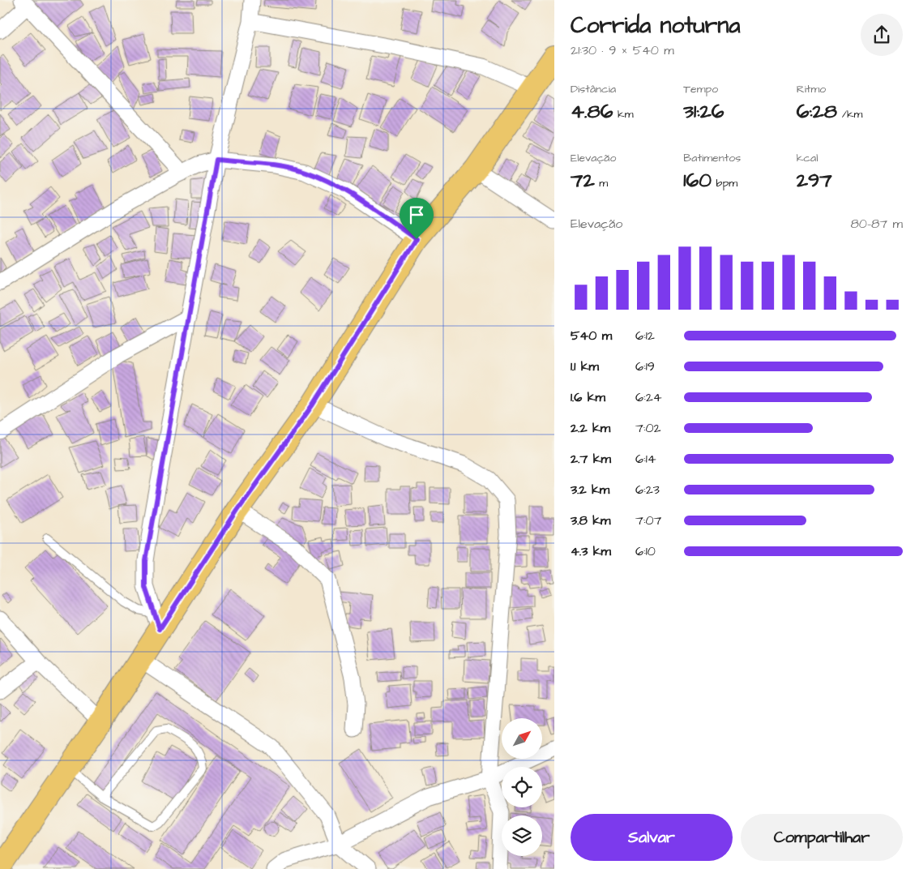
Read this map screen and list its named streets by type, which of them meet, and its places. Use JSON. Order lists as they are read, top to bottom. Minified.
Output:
{"north":"top right","page":{"heading":["Corrida noturna","21:30 · 9 × 540 m"],"stats":[["Distância","4.86 km"],["Tempo","31:26"],["Ritmo","6:28 /km"],["Elevação","72 m"],["Batimentos","160 bpm"],["kcal","297"]],"chart":["Elevação","80–87 m"],"list":[{"name":"540 m","note":"6:12"},{"name":"1.1 km","note":"6:19"},{"name":"1.6 km","note":"6:24"},{"name":"2.2 km","note":"7:02"},{"name":"2.7 km","note":"6:14"},{"name":"3.2 km","note":"6:23"},{"name":"3.8 km","note":"7:07"},{"name":"4.3 km","note":"6:10"}],"buttons":["Salvar","Compartilhar"]}}
